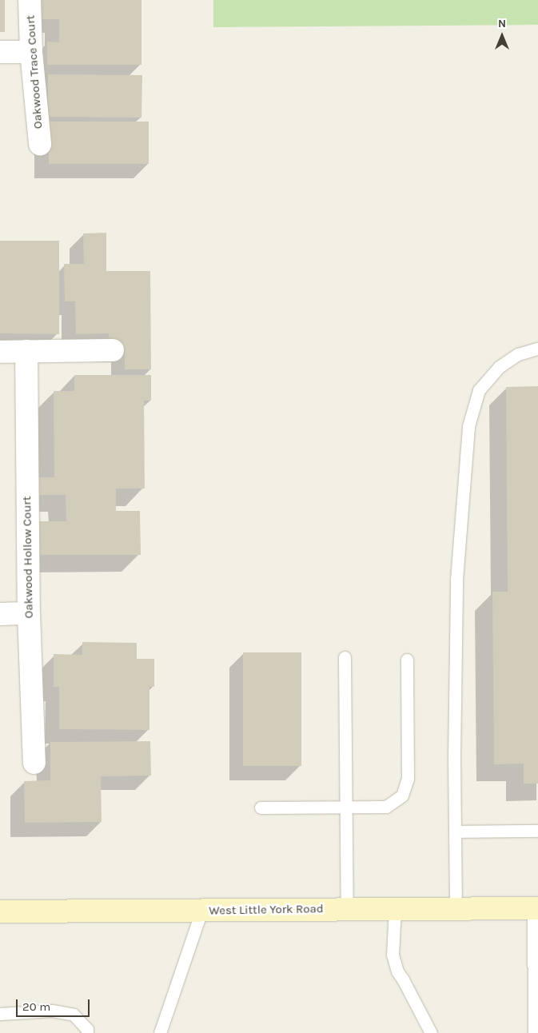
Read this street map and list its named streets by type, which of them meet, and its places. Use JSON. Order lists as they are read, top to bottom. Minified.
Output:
{"streets":{"main road":["West Little York Road"],"street":["Oakwood Trace Court","Oakwood Hollow Court"]},"scale_bar":"20 m","north":"top"}
